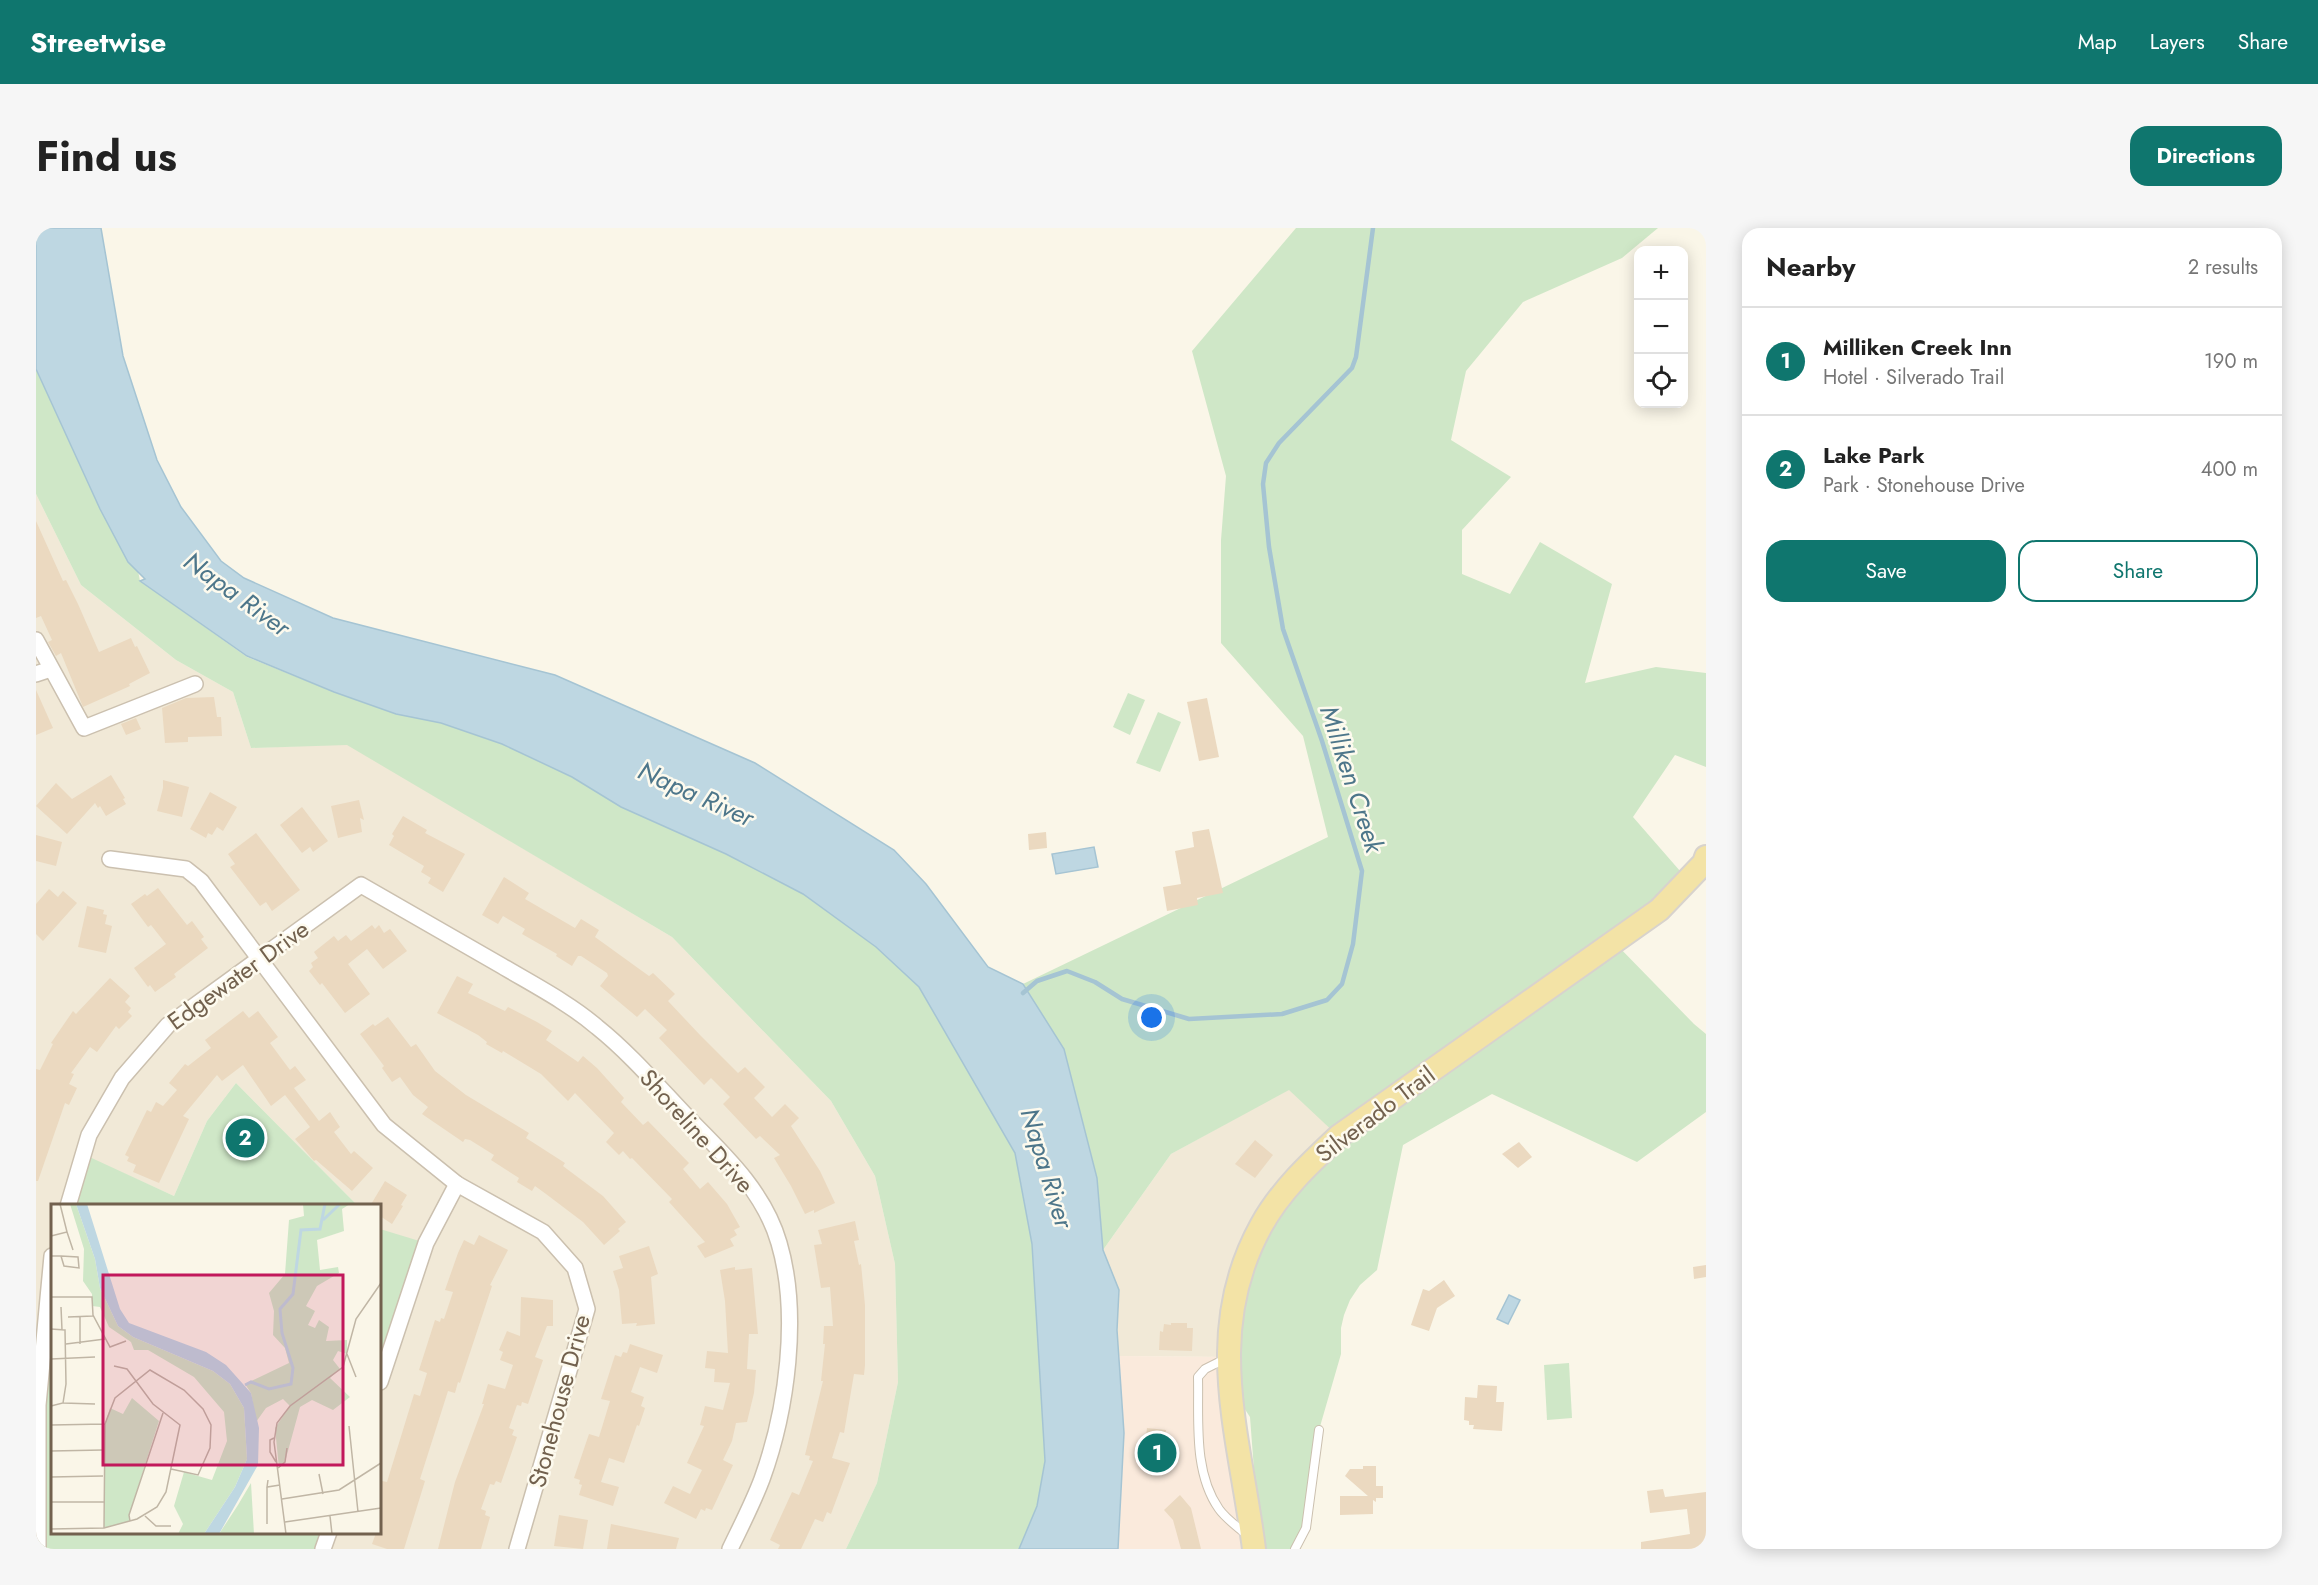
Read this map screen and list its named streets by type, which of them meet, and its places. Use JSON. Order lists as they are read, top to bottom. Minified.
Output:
{"streets":{"main road":["Silverado Trail"],"street":["Edgewater Drive","Shoreline Drive","Stonehouse Drive"]},"crossings":[["Edgewater Drive","Shoreline Drive"],["Edgewater Drive","Stonehouse Drive"]],"water":["Napa River","Milliken Creek"],"page":{"header":"Streetwise","nav":["Map","Layers","Share"],"title":"Find us","buttons":["Directions",["Save","Share"]],"heading":["Nearby","2 results"],"map_buttons":["+","−"],"list":[{"mark":"1","name":"Milliken Creek Inn","note":"Hotel · Silverado Trail","value":"190 m"},{"mark":"2","name":"Lake Park","note":"Park · Stonehouse Drive","value":"400 m"}],"pins":["2","1"]}}
